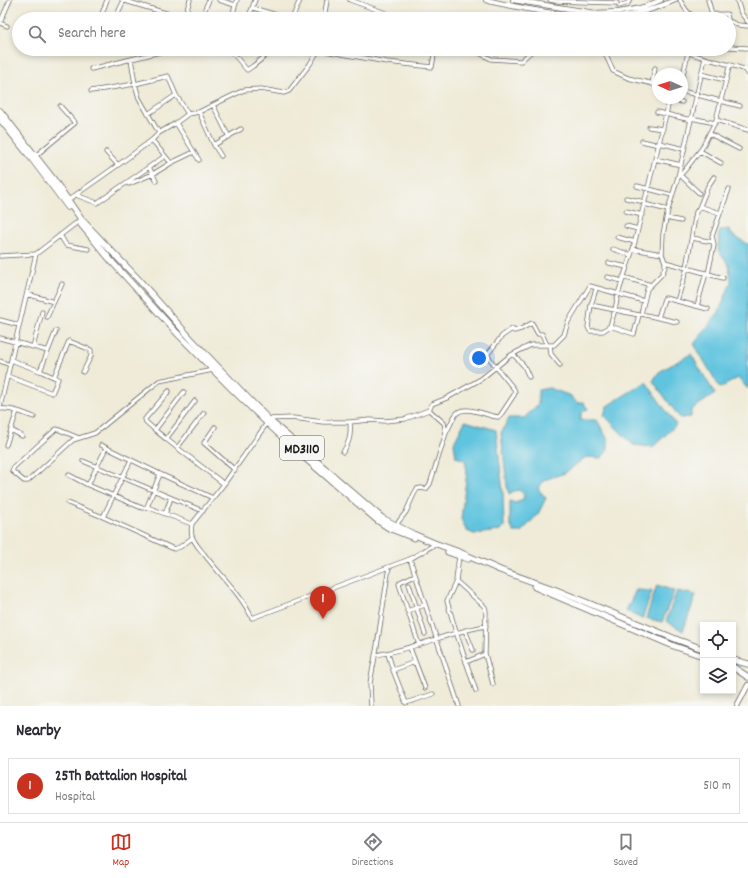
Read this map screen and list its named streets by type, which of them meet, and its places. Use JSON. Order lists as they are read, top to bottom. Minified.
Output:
{"streets":{"main road":["MD3110"]},"north":"left","page":{"search":"Search here","pins":"1","heading":"Nearby","list":[{"mark":"1","name":"25Th Battalion Hospital","note":"Hospital","value":"510 m"}],"nav":["Map","Directions","Saved"]}}
